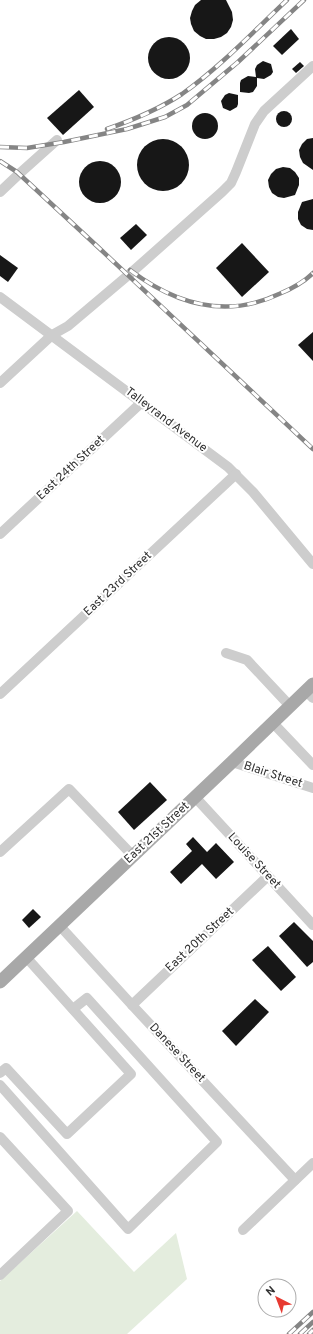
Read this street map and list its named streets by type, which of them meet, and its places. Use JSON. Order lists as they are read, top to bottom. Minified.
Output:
{"streets":{"main road":["East 21st Street"],"street":["Talleyrand Avenue","East 24th Street","East 23rd Street","Blair Street","Louise Street","East 20th Street","Danese Street"]},"crossings":[["Talleyrand Avenue","East 24th Street"],["Talleyrand Avenue","East 23rd Street"],["Blair Street","East 21st Street"],["East 21st Street","Louise Street"],["East 21st Street","Danese Street"],["Louise Street","East 20th Street"],["East 20th Street","Danese Street"]],"north":"top left"}
